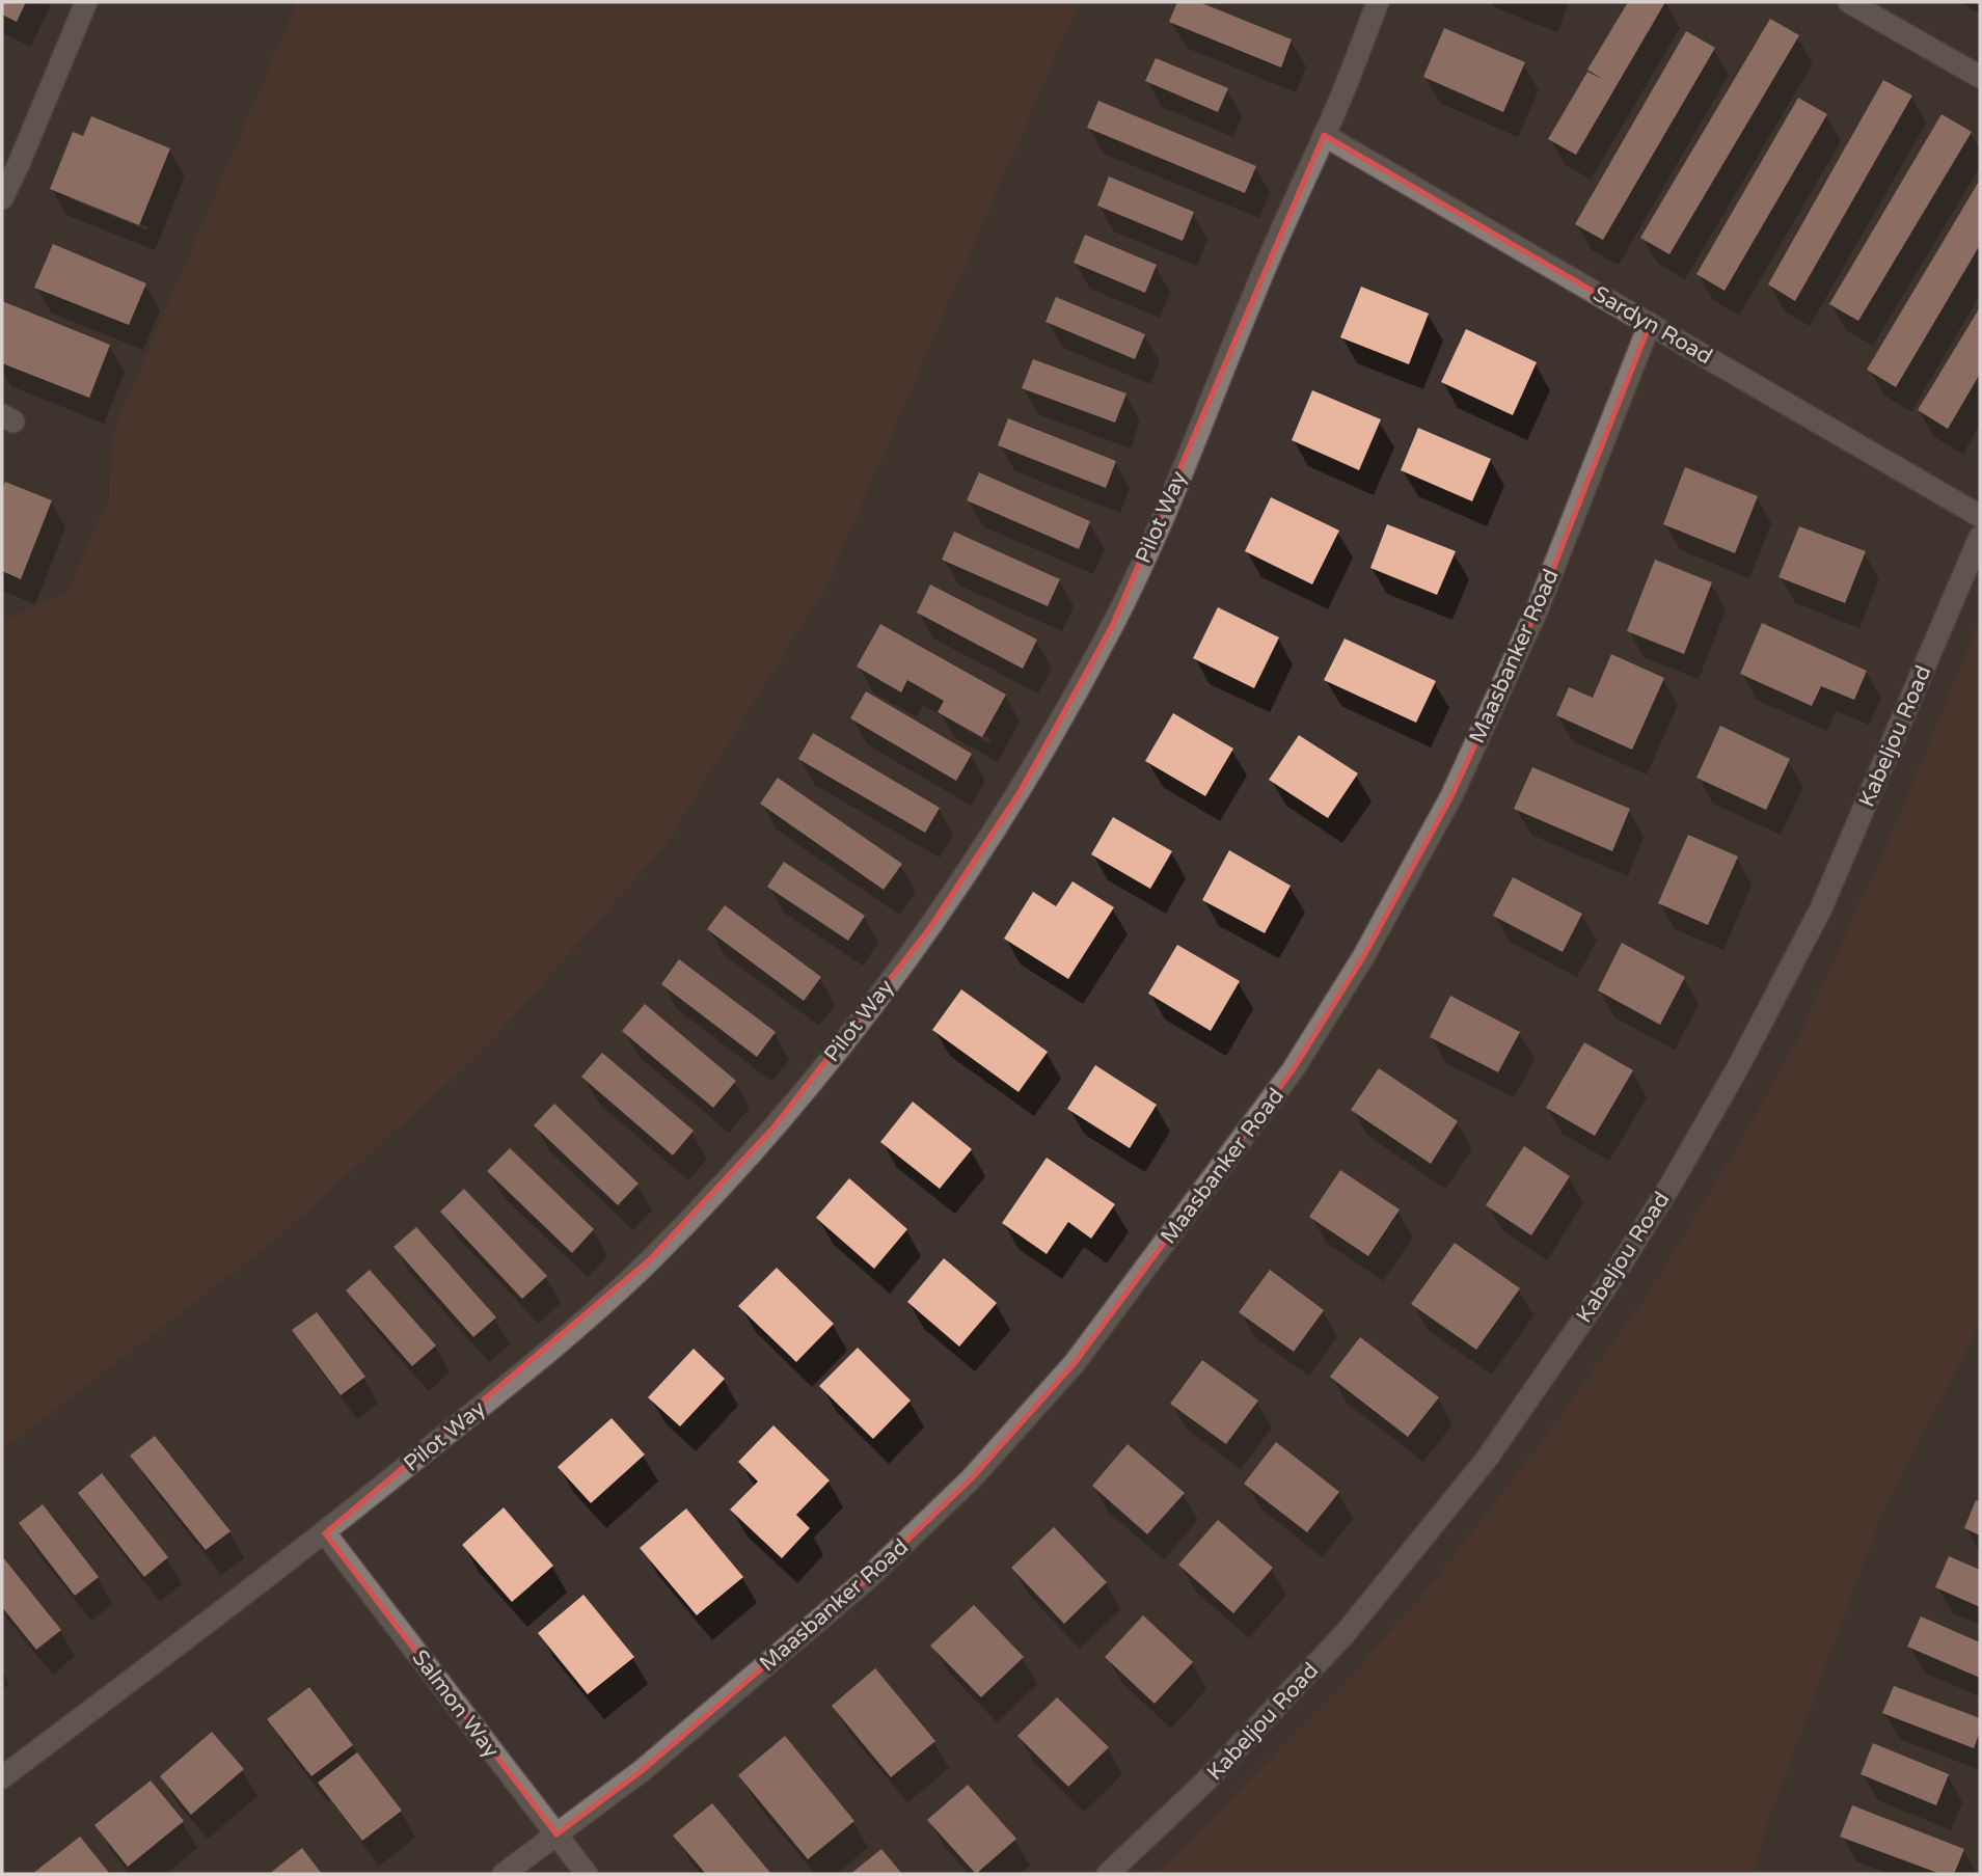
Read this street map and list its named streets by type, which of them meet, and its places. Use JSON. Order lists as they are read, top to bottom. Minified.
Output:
{"streets":{"street":["Sardyn Road","Pilot Way","Maasbanker Road","Kabeljou Road","Salmon Way"]},"crossings":[["Sardyn Road","Pilot Way"],["Sardyn Road","Maasbanker Road"],["Pilot Way","Salmon Way"],["Maasbanker Road","Salmon Way"]]}
